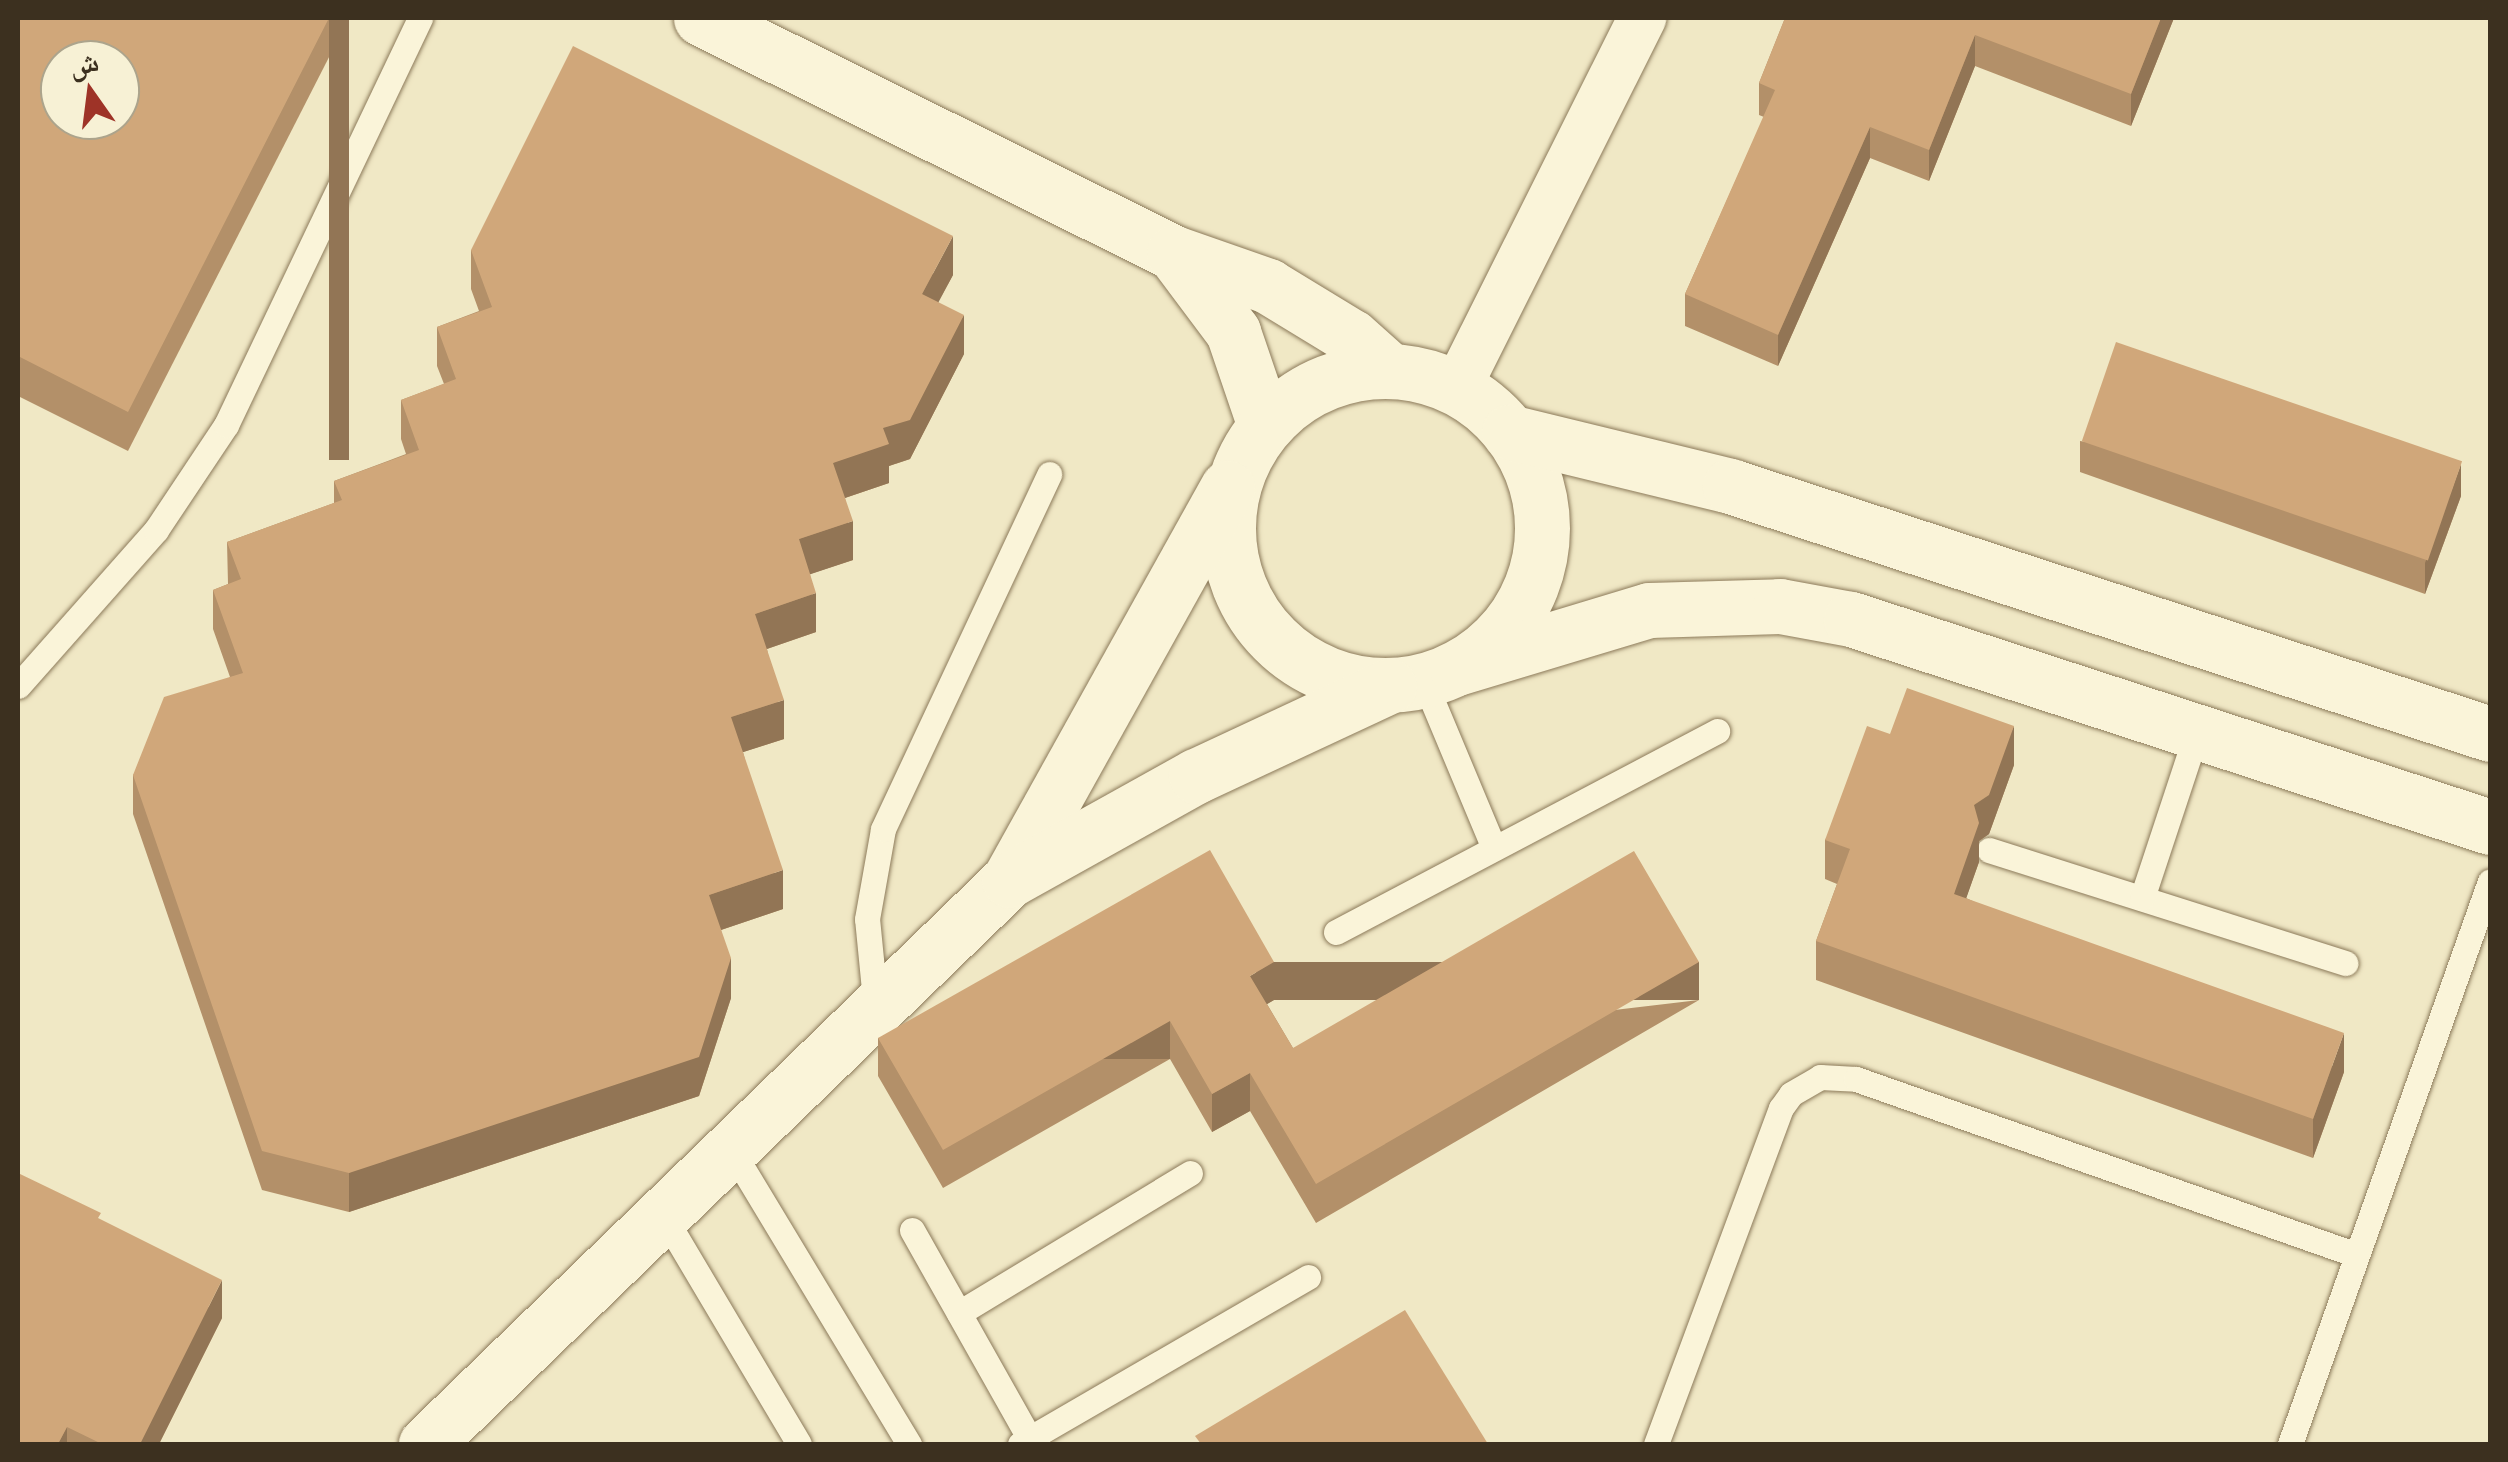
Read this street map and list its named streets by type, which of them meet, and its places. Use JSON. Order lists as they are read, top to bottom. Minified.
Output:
{"north":"top"}
